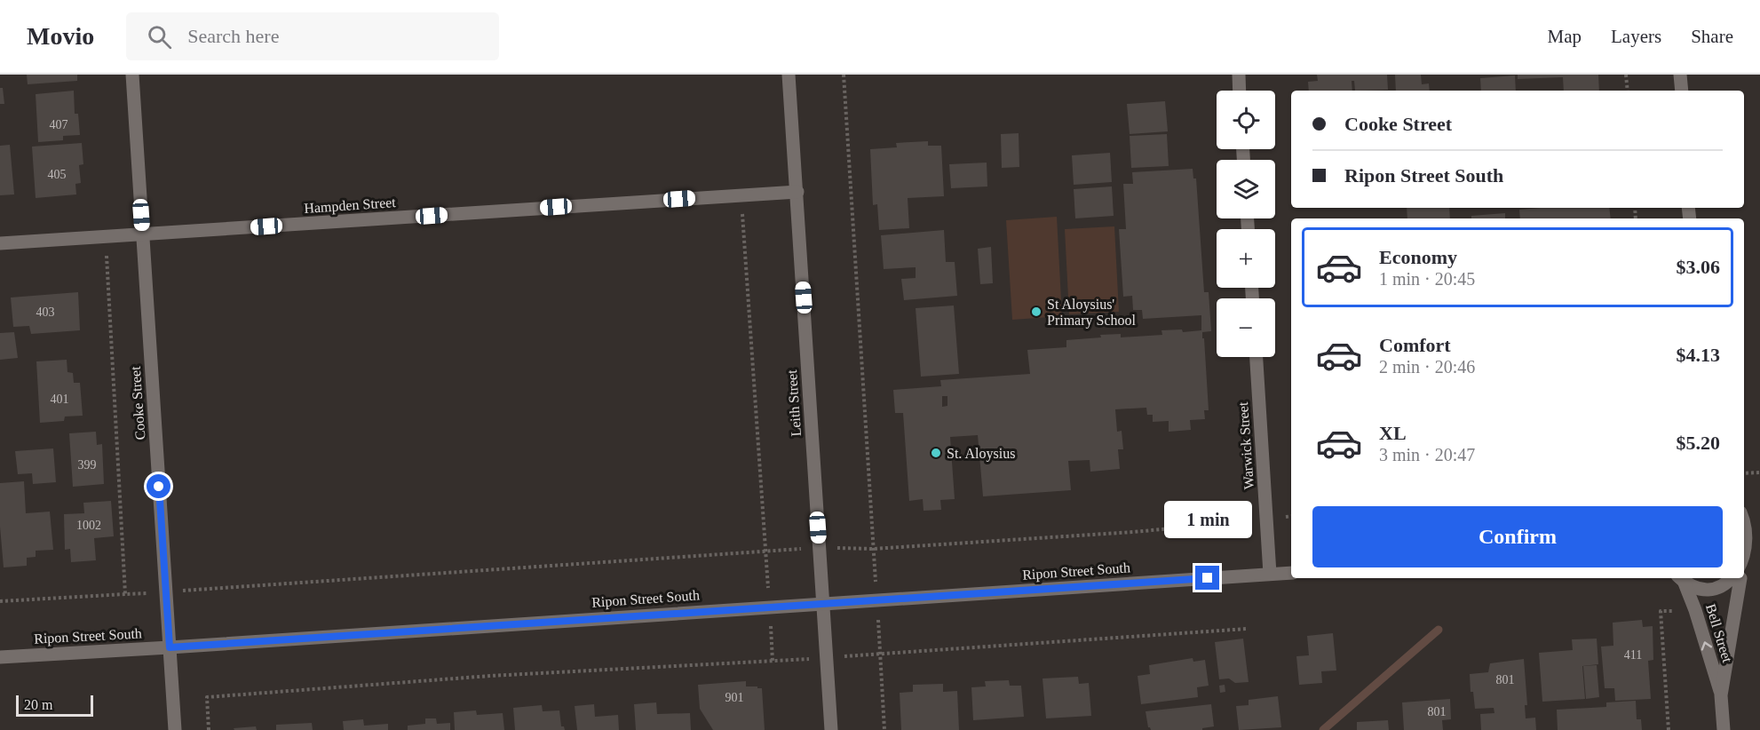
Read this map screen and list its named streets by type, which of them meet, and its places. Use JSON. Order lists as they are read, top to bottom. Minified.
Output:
{"streets":{"street":["Hampden Street","Cooke Street","Leith Street","Warwick Street","Ripon Street South","Bell Street"]},"crossings":[["Hampden Street","Cooke Street"],["Hampden Street","Leith Street"],["Cooke Street","Ripon Street South"],["Leith Street","Ripon Street South"],["Warwick Street","Ripon Street South"]],"one_way":["Bell Street"],"places":["St Aloysius' Primary School","St. Aloysius"],"house_numbers":["407","405","403","401","399","1002","411","801","901","801"],"scale_bar":"20 m","page":{"header":"Movio","search":"Search here","nav":["Map","Layers","Share"],"map_buttons":["+","−"],"banner":["Cooke Street","Ripon Street South"],"list":[{"name":"Economy","note":"1 min · 20:45","value":"$3.06"},{"name":"Comfort","note":"2 min · 20:46","value":"$4.13"},{"name":"XL","note":"3 min · 20:47","value":"$5.20"}],"buttons":"Confirm","bubble":"1 min","scale":"20 m"}}
